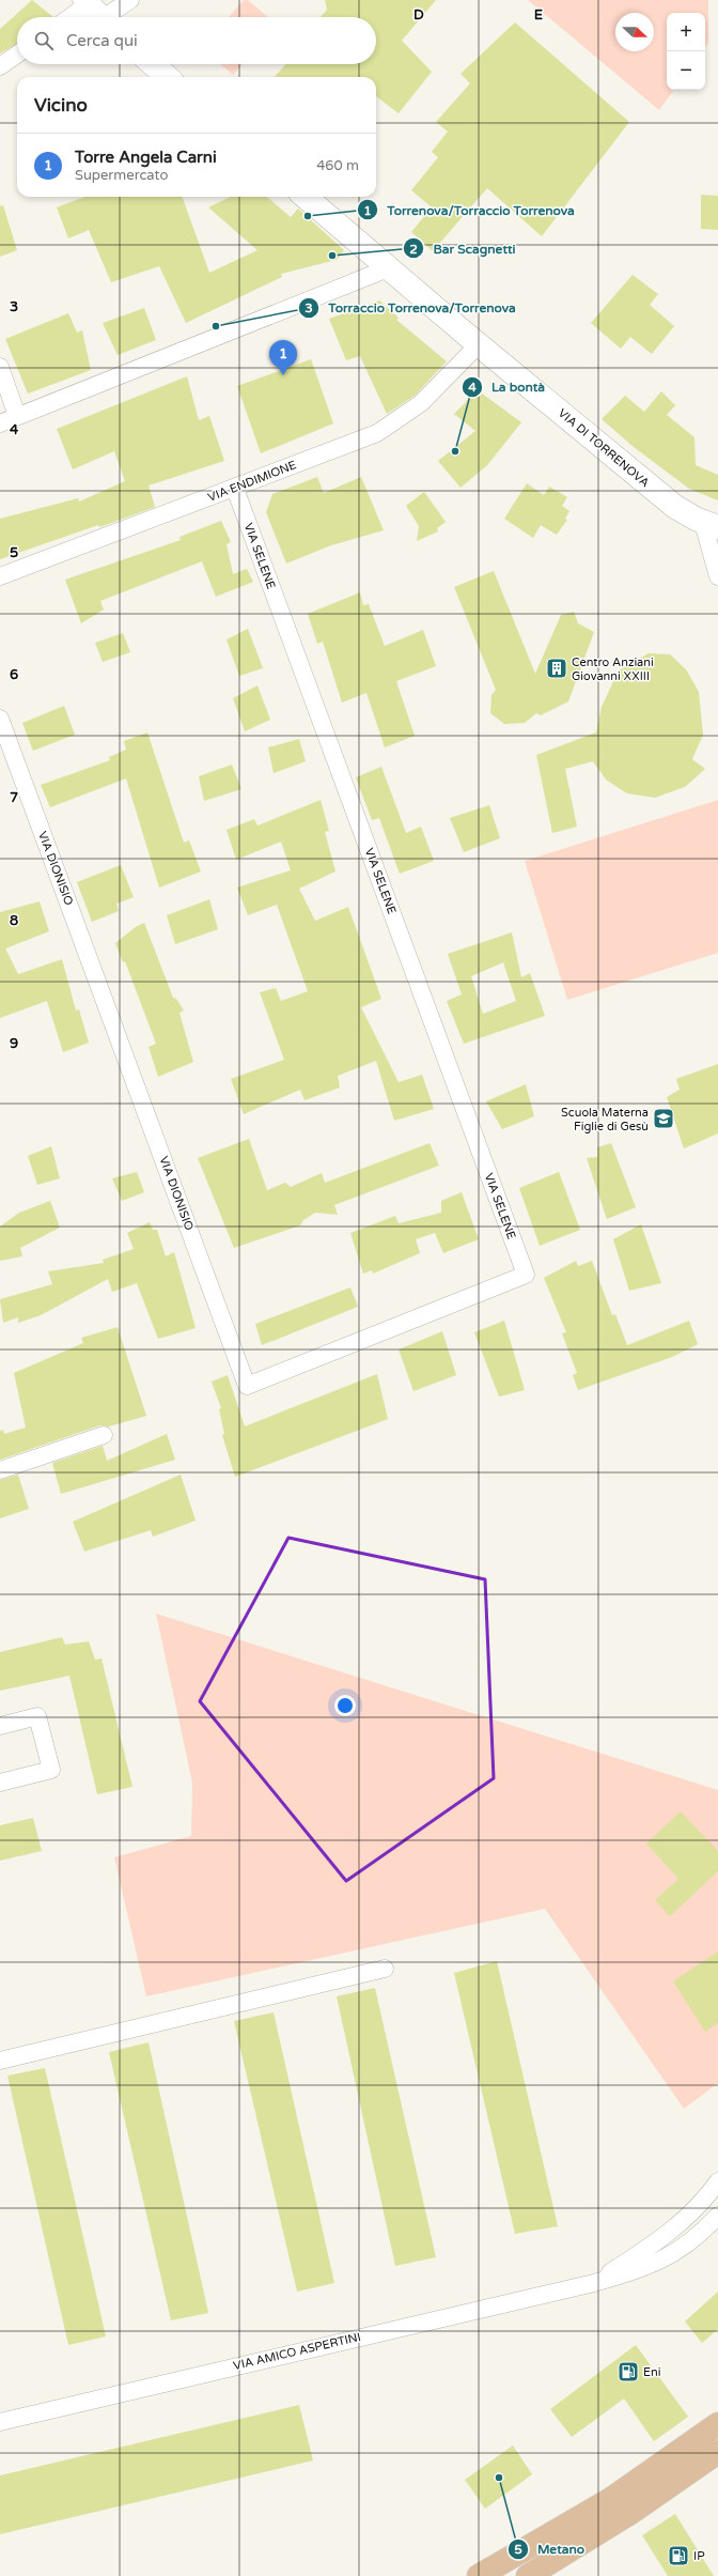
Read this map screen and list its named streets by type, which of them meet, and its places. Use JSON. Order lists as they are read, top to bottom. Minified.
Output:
{"streets":{"street":["VIA DI TORRENOVA","VIA ENDIMIONE","VIA SELENE","VIA DIONISIO","VIA AMICO ASPERTINI"]},"crossings":[["VIA DI TORRENOVA","VIA ENDIMIONE"],["VIA ENDIMIONE","VIA SELENE"],["VIA SELENE","VIA DIONISIO"]],"places":{"other":["Torrenova/Torraccio Torrenova","Bar Scagnetti","Torraccio Torrenova/Torrenova","La bontà","Metano"],"building":["Centro Anziani Giovanni XXIII"],"school or university":["Scuola Materna Figlie di Gesù"],"fuel station":["Eni","IP"]},"north":"right","page":{"map_buttons":["+","−"],"search":"Cerca qui","heading":"Vicino","list":[{"mark":"1","name":"Torre Angela Carni","note":"Supermercato","value":"460 m"}],"pins":"1"},"grid":{"columns":["D","E"],"rows":["3","4","5","6","7","8","9"]}}
